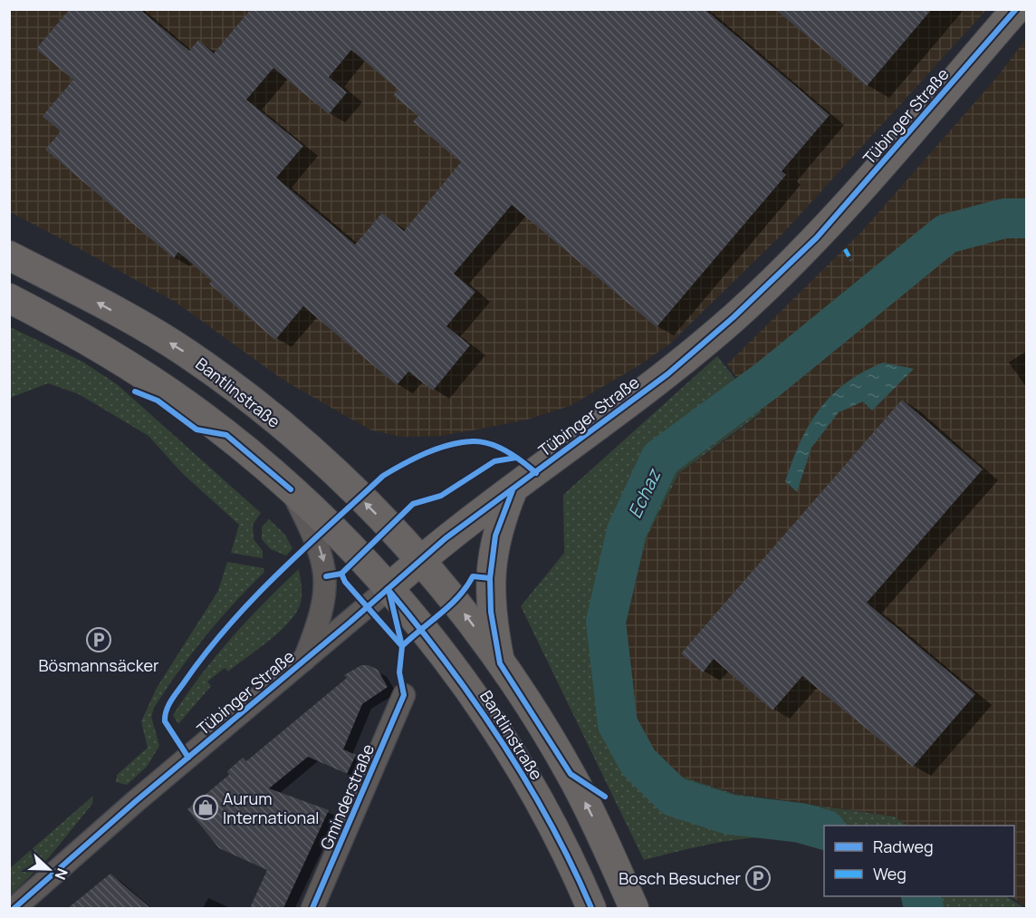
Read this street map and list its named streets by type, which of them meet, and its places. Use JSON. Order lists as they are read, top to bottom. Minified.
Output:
{"streets":{"main road":["Tübinger Straße","Bantlinstraße"],"street":["Gminderstraße"]},"crossings":[["Tübinger Straße","Bantlinstraße"]],"water":["Echaz"],"places":{"parking":["Bösmannsäcker","Bosch Besucher"],"shop":["Aurum International"]},"legend":["Radweg","Weg"],"north":"right"}
